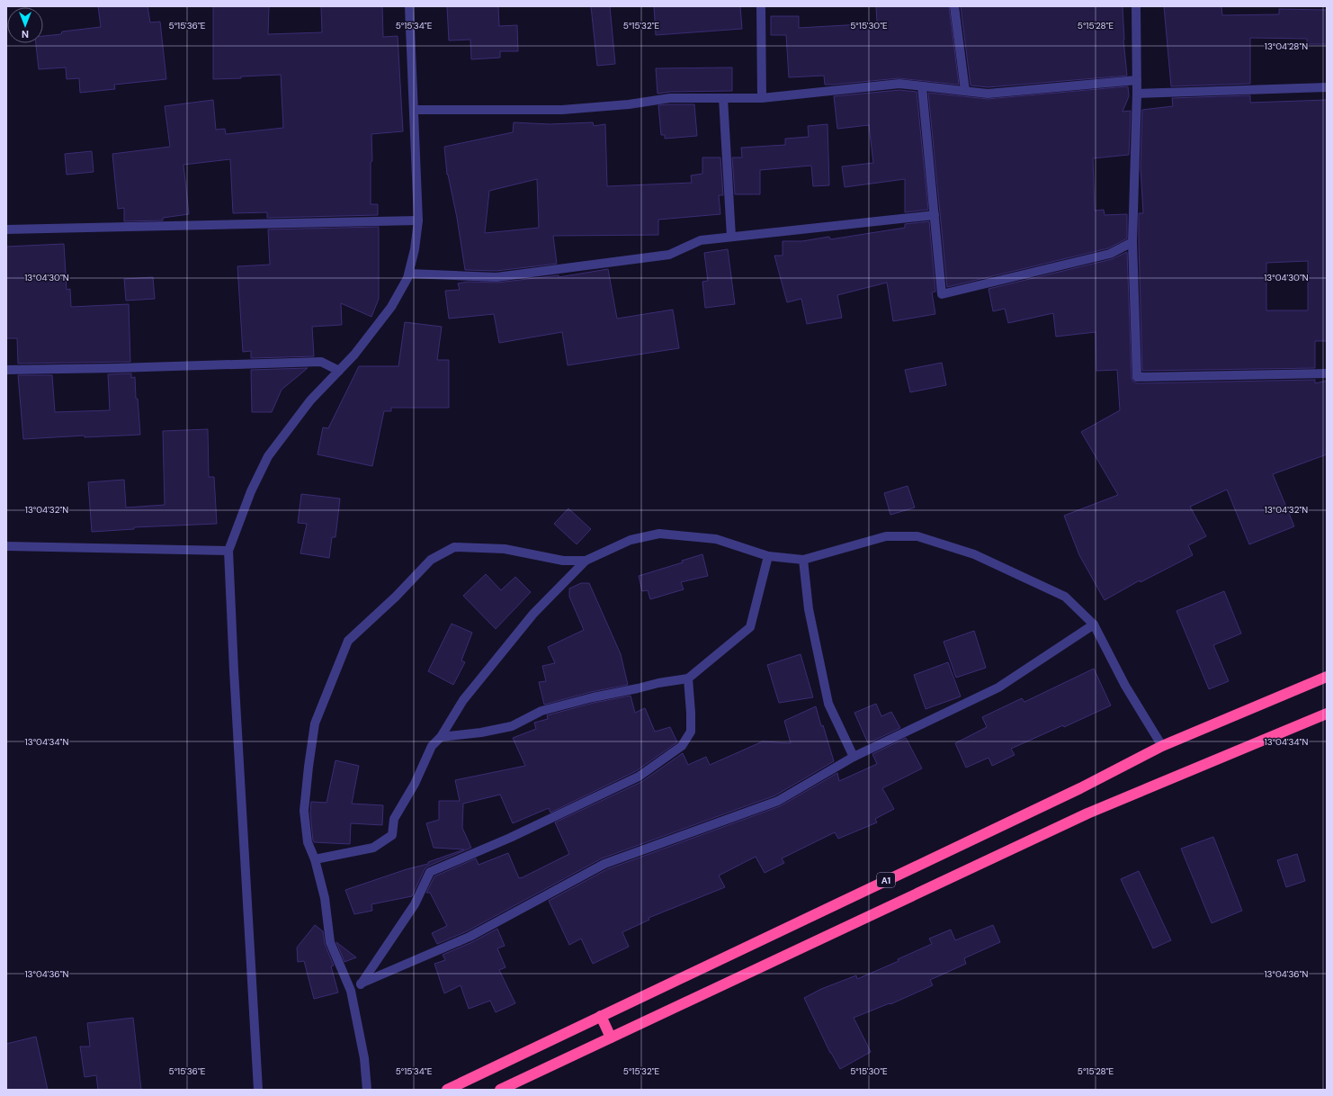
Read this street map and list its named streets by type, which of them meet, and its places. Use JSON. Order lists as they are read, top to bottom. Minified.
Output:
{"streets":{"highway":["A1"]},"north":"bottom","coordinates":["5°15'36\"E","5°15'34\"E","5°15'32\"E","5°15'30\"E","5°15'28\"E","13°04'28\"N","13°04'30\"N","13°04'32\"N","13°04'34\"N","13°04'36\"N"]}
